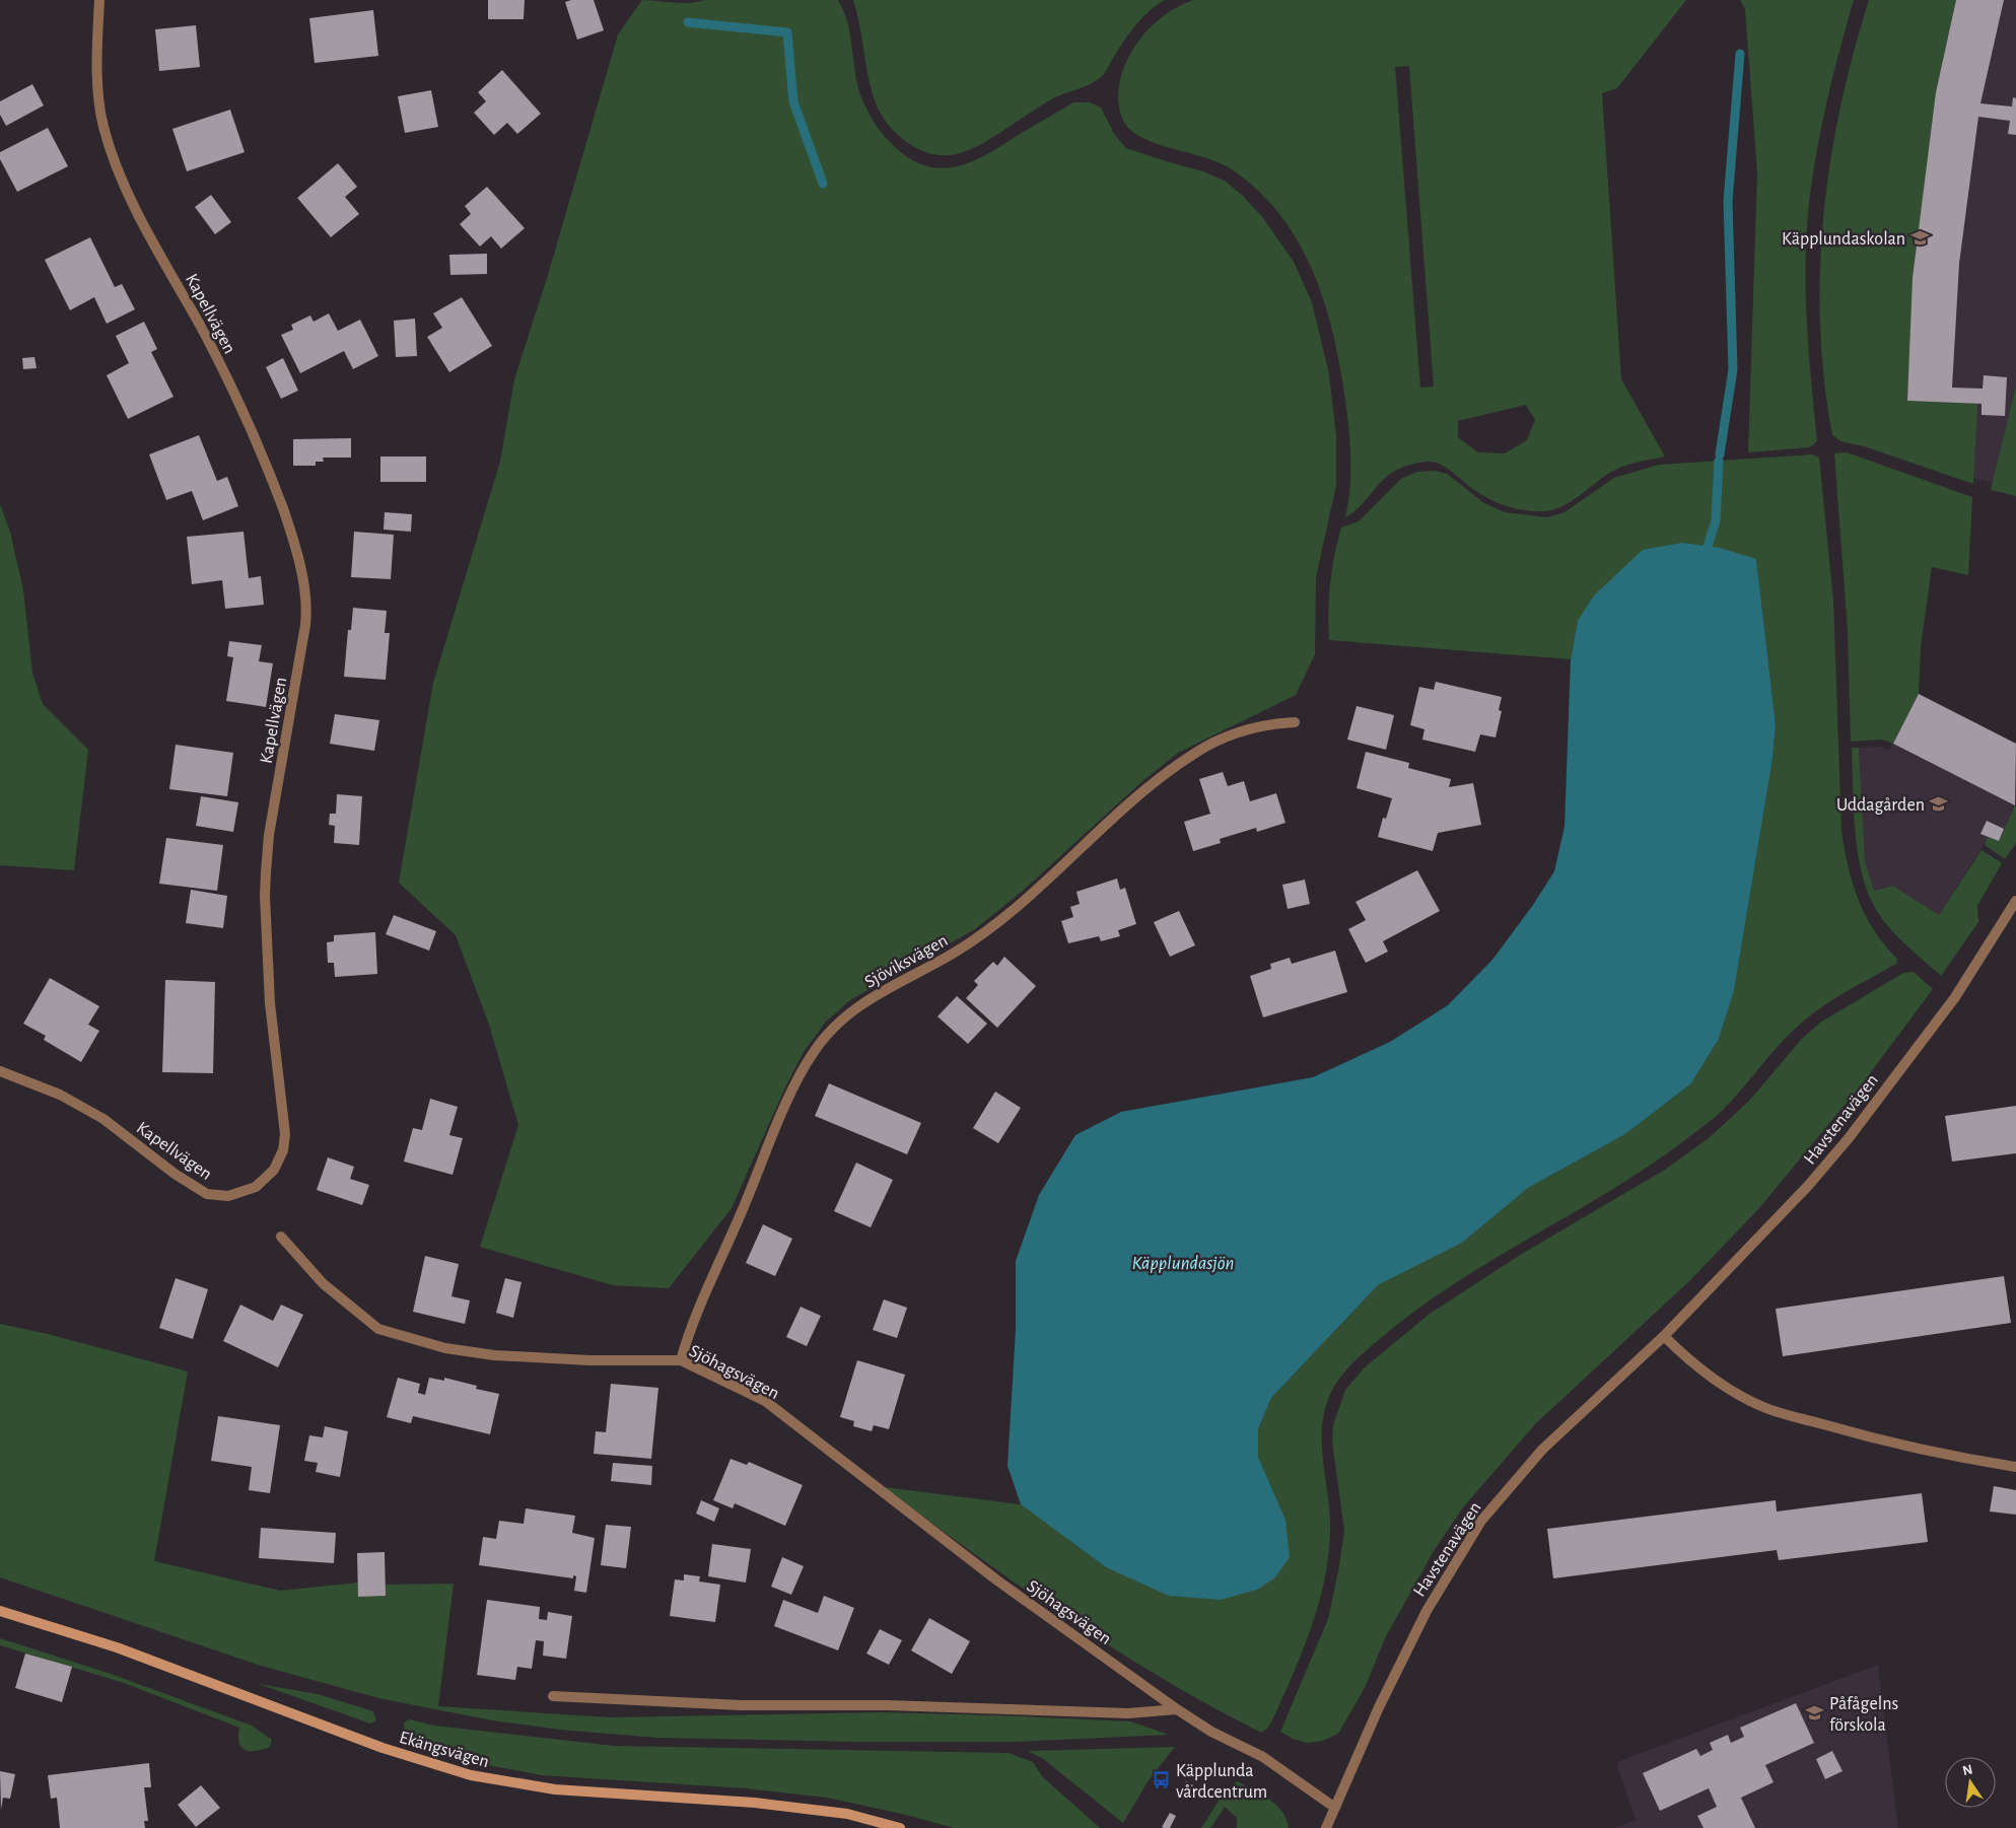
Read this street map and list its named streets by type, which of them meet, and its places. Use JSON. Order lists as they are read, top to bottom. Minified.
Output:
{"streets":{"street":["Kapellvägen","Sjöviksvägen","Havstenavägen","Sjöhagsvägen","Ekängsvägen"]},"crossings":[["Sjöviksvägen","Sjöhagsvägen"],["Havstenavägen","Sjöhagsvägen"]],"water":["Käpplundasjön"],"places":{"school or university":["Käpplundaskolan","Uddagården","Påfågelns förskola"],"bus stop":["Käpplunda vårdcentrum"]},"north":"top"}
